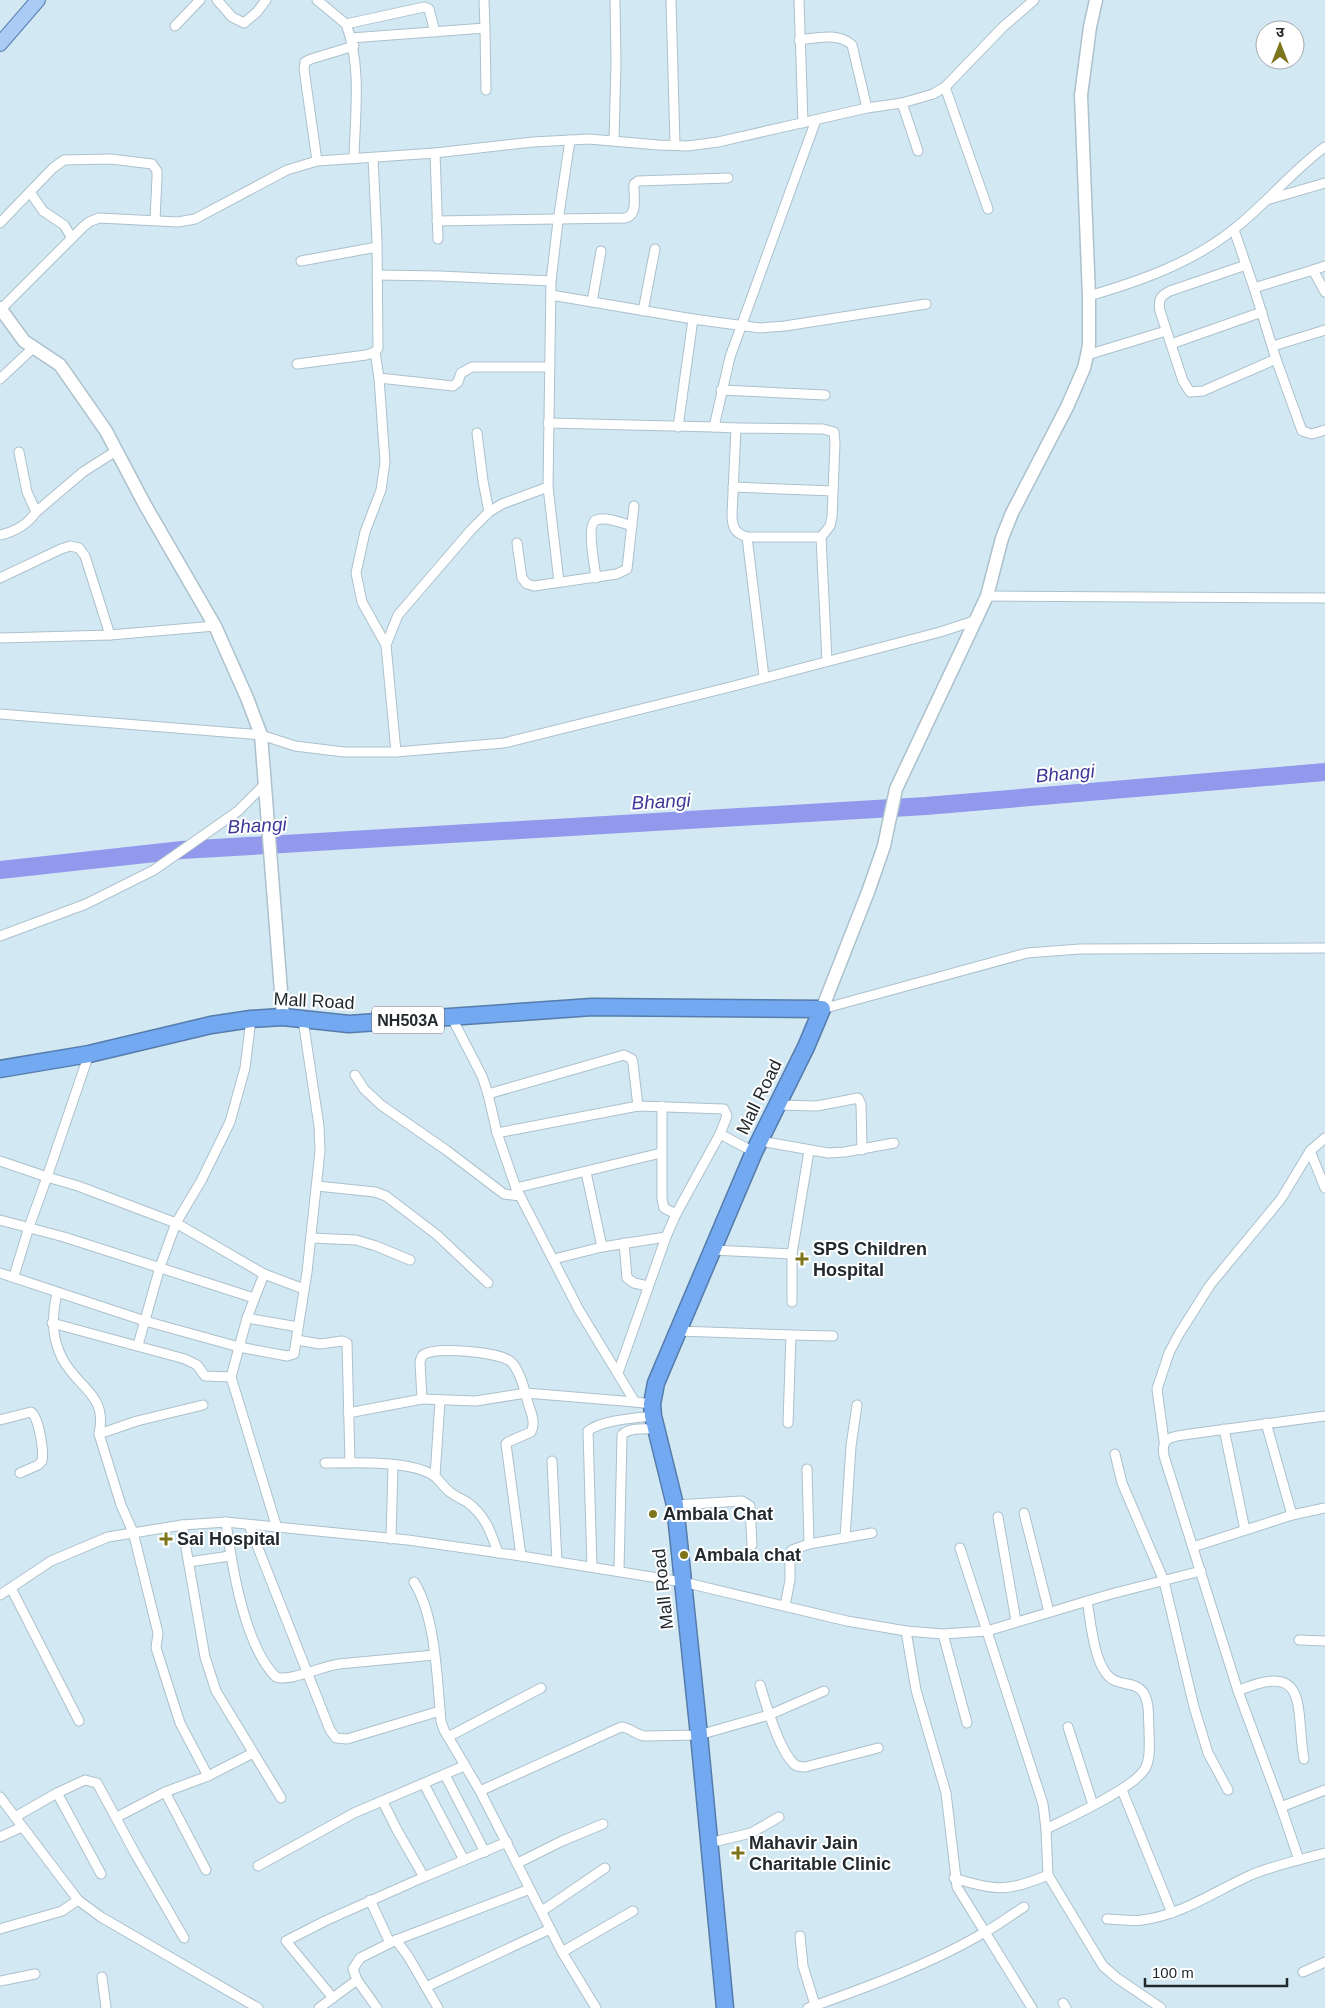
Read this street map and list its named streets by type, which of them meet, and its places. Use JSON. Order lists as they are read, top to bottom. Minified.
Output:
{"streets":{"highway":["Mall Road","NH503A"]},"water":["Bhangi"],"places":{"health":["SPS Children Hospital","Sai Hospital","Mahavir Jain Charitable Clinic"],"other":["Ambala Chat","Ambala chat"]},"scale_bar":"100 m","north":"top"}
